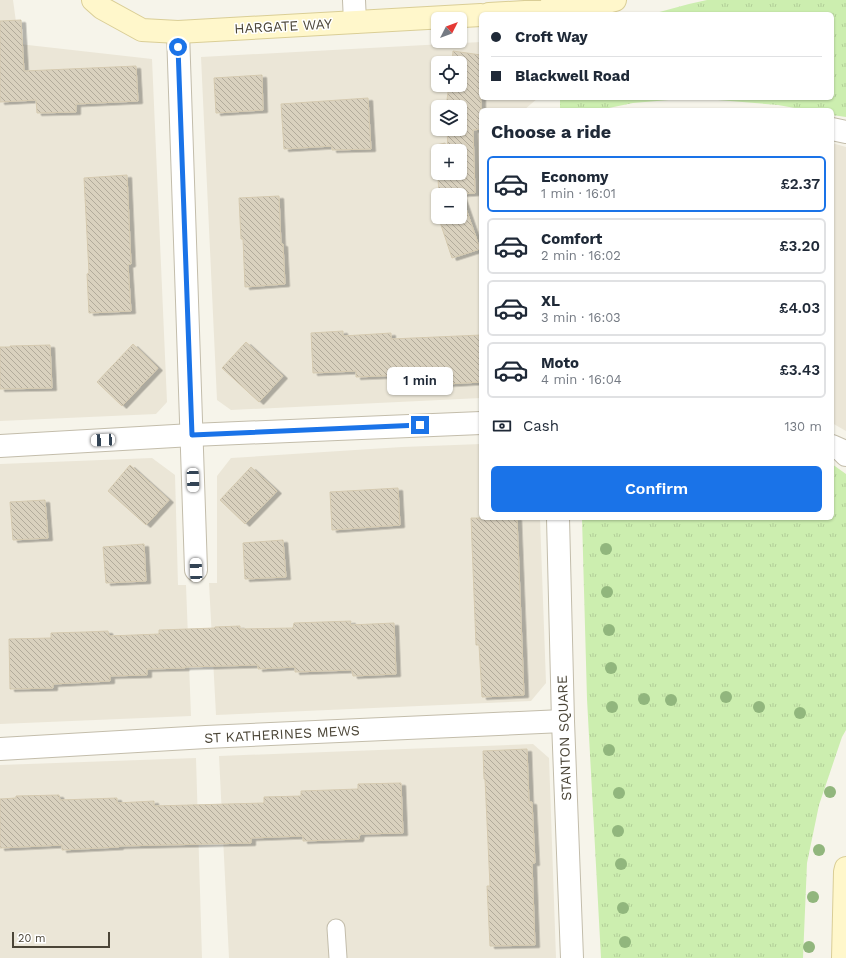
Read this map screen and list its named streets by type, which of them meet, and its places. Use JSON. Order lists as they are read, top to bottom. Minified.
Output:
{"streets":{"street":["HARGATE WAY","ST KATHERINES MEWS","STANTON SQUARE"]},"crossings":[["ST KATHERINES MEWS","STANTON SQUARE"]],"scale_bar":"20 m","north":"top right","page":{"map_buttons":["+","−"],"banner":["Croft Way","Blackwell Road"],"heading":"Choose a ride","list":[{"name":"Economy","note":"1 min · 16:01","value":"£2.37"},{"name":"Comfort","note":"2 min · 16:02","value":"£3.20"},{"name":"XL","note":"3 min · 16:03","value":"£4.03"},{"name":"Moto","note":"4 min · 16:04","value":"£3.43"}],"bubble":"1 min","pay":["Cash","130 m"],"buttons":"Confirm","scale":"20 m"}}
